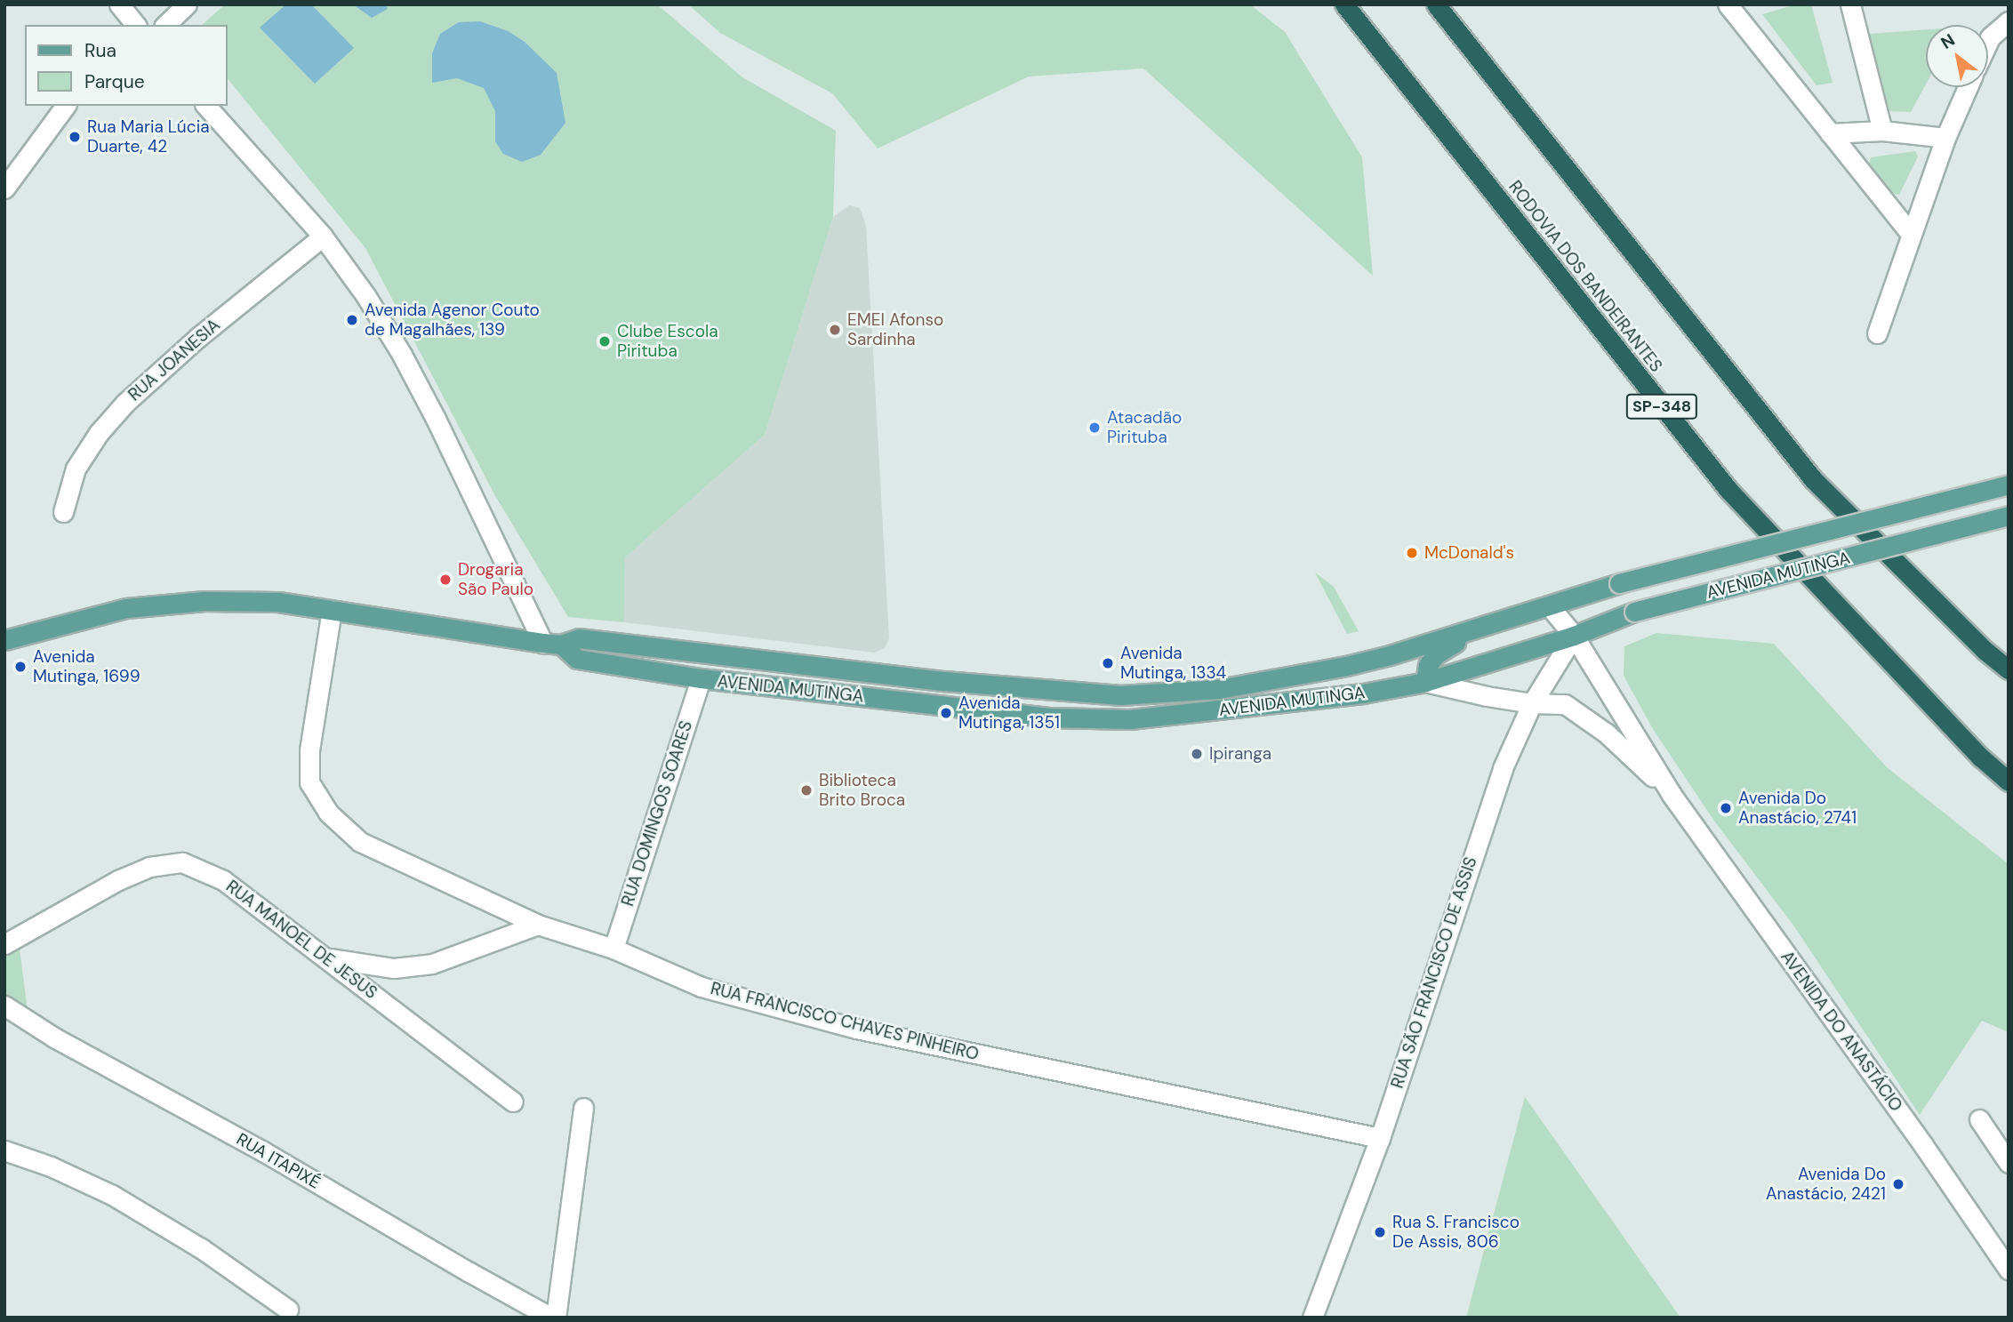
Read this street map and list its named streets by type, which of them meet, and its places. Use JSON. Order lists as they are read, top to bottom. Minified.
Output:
{"streets":{"highway":["RODOVIA DOS BANDEIRANTES","SP-348"],"main road":["AVENIDA MUTINGA"],"street":["RUA JOANESIA","RUA DOMINGOS SOARES","RUA MANOEL DE JESUS","RUA SÃO FRANCISCO DE ASSIS","RUA FRANCISCO CHAVES PINHEIRO","AVENIDA DO ANASTÁCIO","RUA ITAPIXÉ"]},"crossings":[["AVENIDA MUTINGA","RUA DOMINGOS SOARES"],["AVENIDA MUTINGA","RUA SÃO FRANCISCO DE ASSIS"],["AVENIDA MUTINGA","RUA FRANCISCO CHAVES PINHEIRO"],["AVENIDA MUTINGA","AVENIDA DO ANASTÁCIO"],["RUA DOMINGOS SOARES","RUA FRANCISCO CHAVES PINHEIRO"],["RUA SÃO FRANCISCO DE ASSIS","RUA FRANCISCO CHAVES PINHEIRO"],["RUA SÃO FRANCISCO DE ASSIS","AVENIDA DO ANASTÁCIO"]],"places":["Rua Maria Lúcia Duarte, 42","Avenida Agenor Couto de Magalhães, 139","EMEI Afonso Sardinha","Clube Escola Pirituba","Atacadão Pirituba","McDonald's","Drogaria São Paulo","Avenida Mutinga, 1334","Avenida Mutinga, 1699","Avenida Mutinga, 1351","Ipiranga","Biblioteca Brito Broca","Avenida Do Anastácio, 2741","Avenida Do Anastácio, 2421","Rua S. Francisco De Assis, 806"],"legend":["Rua","Parque"],"north":"top left"}
